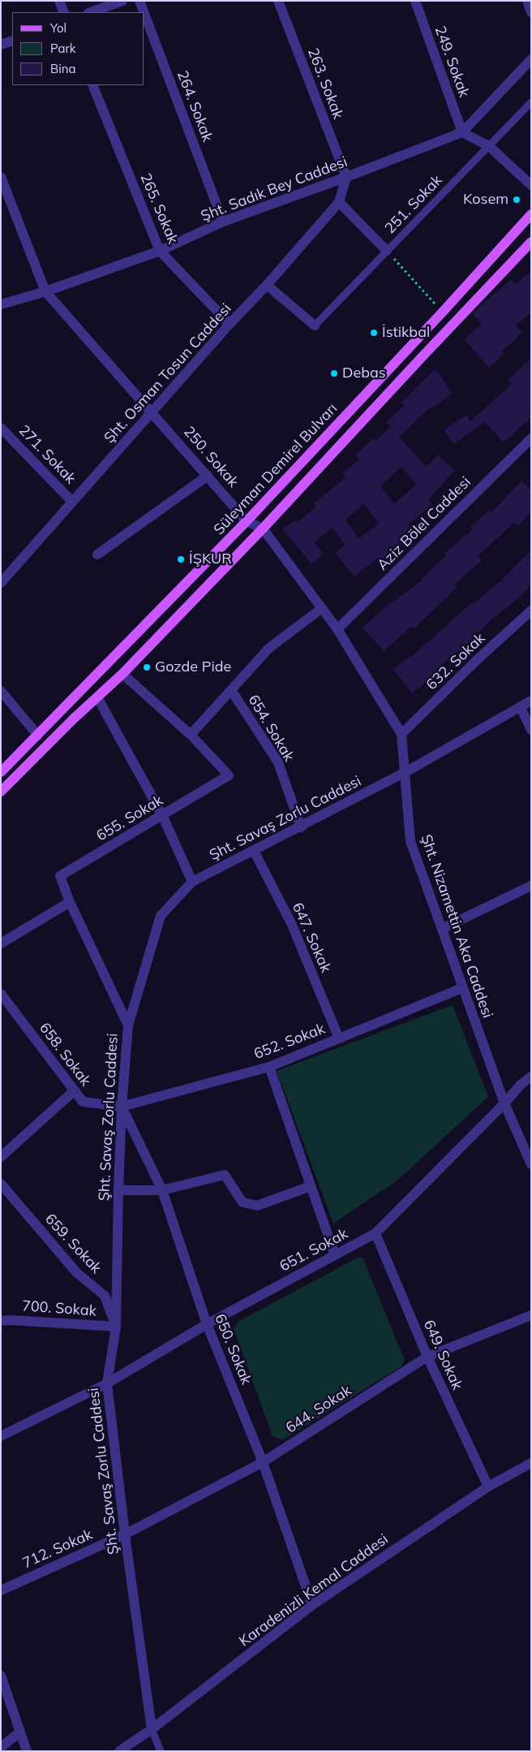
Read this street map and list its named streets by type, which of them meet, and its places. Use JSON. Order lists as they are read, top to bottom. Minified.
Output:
{"streets":{"main road":["Süleyman Demirel Bulvarı"],"street":["249. Sokak","263. Sokak","264. Sokak","Şht. Sadık Bey Caddesi","265. Sokak","Şht. Osman Tosun Caddesi","271. Sokak","250. Sokak","Aziz Bölel Caddesi","632. Sokak","654. Sokak","655. Sokak","Şht. Savaş Zorlu Caddesi","Şht. Nizamettin Aka Caddesi","647. Sokak","652. Sokak","658. Sokak","659. Sokak","651. Sokak","700. Sokak","650. Sokak","649. Sokak","644. Sokak","712. Sokak","Karadenizli Kemal Caddesi"],"lane":["251. Sokak"]},"crossings":[["249. Sokak","Şht. Sadık Bey Caddesi"],["263. Sokak","Şht. Sadık Bey Caddesi"],["263. Sokak","Şht. Osman Tosun Caddesi"],["264. Sokak","Şht. Sadık Bey Caddesi"],["Şht. Sadık Bey Caddesi","265. Sokak"],["Şht. Sadık Bey Caddesi","Şht. Osman Tosun Caddesi"],["Şht. Sadık Bey Caddesi","250. Sokak"],["265. Sokak","Şht. Osman Tosun Caddesi"],["Şht. Osman Tosun Caddesi","271. Sokak"],["Şht. Osman Tosun Caddesi","250. Sokak"],["250. Sokak","Süleyman Demirel Bulvarı"],["250. Sokak","Şht. Nizamettin Aka Caddesi"],["Süleyman Demirel Bulvarı","Şht. Nizamettin Aka Caddesi"],["Aziz Bölel Caddesi","Şht. Nizamettin Aka Caddesi"],["632. Sokak","Şht. Nizamettin Aka Caddesi"],["654. Sokak","Şht. Savaş Zorlu Caddesi"],["655. Sokak","Şht. Savaş Zorlu Caddesi"],["Şht. Savaş Zorlu Caddesi","Şht. Nizamettin Aka Caddesi"],["Şht. Savaş Zorlu Caddesi","647. Sokak"],["Şht. Savaş Zorlu Caddesi","652. Sokak"],["Şht. Savaş Zorlu Caddesi","658. Sokak"],["Şht. Savaş Zorlu Caddesi","659. Sokak"],["Şht. Savaş Zorlu Caddesi","651. Sokak"],["Şht. Savaş Zorlu Caddesi","700. Sokak"],["Şht. Savaş Zorlu Caddesi","650. Sokak"],["Şht. Savaş Zorlu Caddesi","644. Sokak"],["Şht. Savaş Zorlu Caddesi","712. Sokak"],["Şht. Savaş Zorlu Caddesi","Karadenizli Kemal Caddesi"],["Şht. Nizamettin Aka Caddesi","652. Sokak"],["Şht. Nizamettin Aka Caddesi","651. Sokak"],["647. Sokak","652. Sokak"],["652. Sokak","658. Sokak"],["652. Sokak","650. Sokak"],["658. Sokak","650. Sokak"],["659. Sokak","700. Sokak"],["651. Sokak","650. Sokak"],["651. Sokak","649. Sokak"],["650. Sokak","644. Sokak"],["650. Sokak","Karadenizli Kemal Caddesi"],["649. Sokak","644. Sokak"],["649. Sokak","Karadenizli Kemal Caddesi"],["644. Sokak","712. Sokak"]],"places":["Kosem","İstikbal","Debas","İŞKUR","Gozde Pide"],"legend":["Yol","Park","Bina"]}
